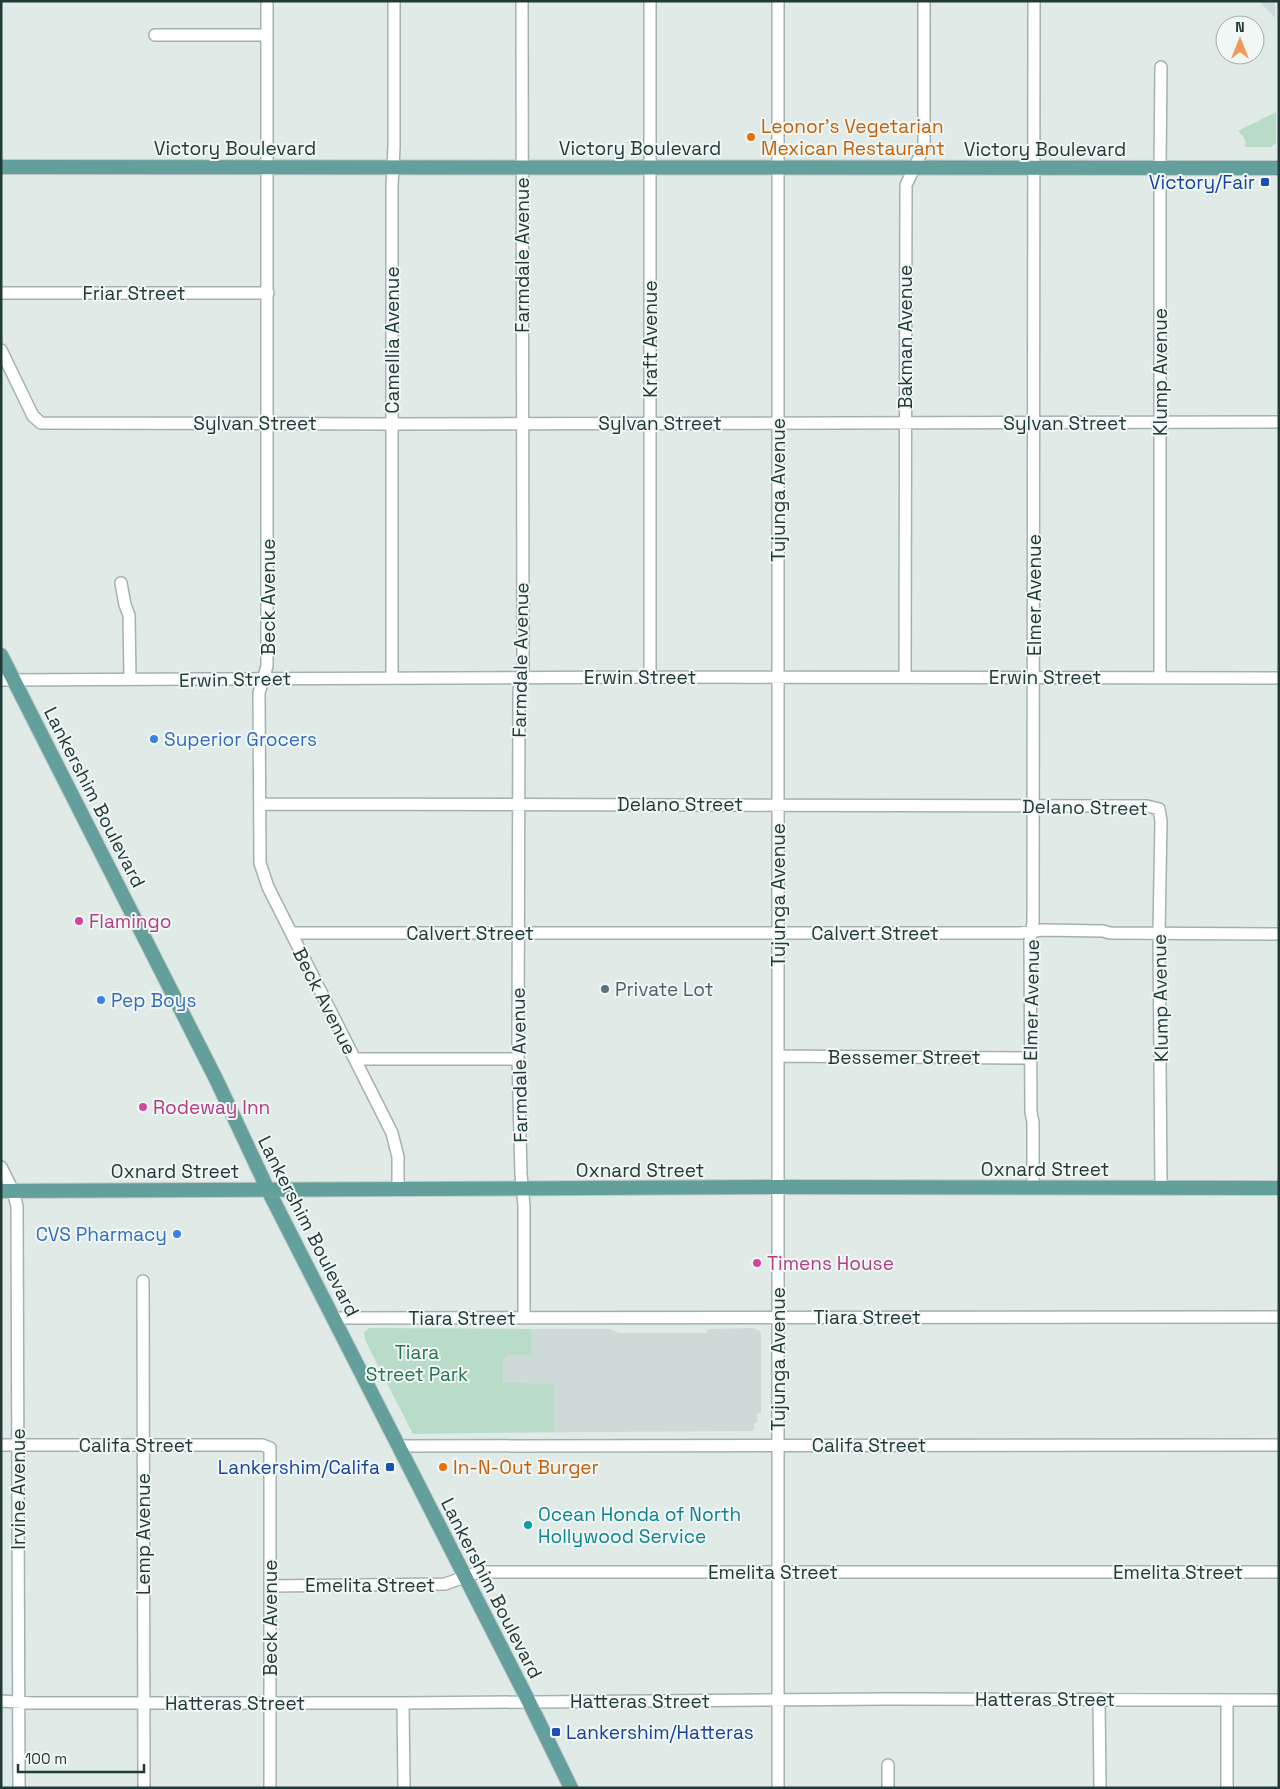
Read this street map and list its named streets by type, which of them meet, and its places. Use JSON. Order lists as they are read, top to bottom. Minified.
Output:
{"streets":{"main road":["Victory Boulevard","Lankershim Boulevard","Oxnard Street"],"street":["Farmdale Avenue","Friar Street","Bakman Avenue","Kraft Avenue","Camellia Avenue","Klump Avenue","Sylvan Street","Tujunga Avenue","Elmer Avenue","Beck Avenue","Erwin Street","Delano Street","Calvert Street","Bessemer Street","Tiara Street","Califa Street","Irvine Avenue","Lemp Avenue","Emelita Street","Hatteras Street"]},"crossings":[["Victory Boulevard","Farmdale Avenue"],["Victory Boulevard","Bakman Avenue"],["Victory Boulevard","Kraft Avenue"],["Victory Boulevard","Camellia Avenue"],["Victory Boulevard","Klump Avenue"],["Victory Boulevard","Tujunga Avenue"],["Victory Boulevard","Elmer Avenue"],["Victory Boulevard","Beck Avenue"],["Farmdale Avenue","Sylvan Street"],["Farmdale Avenue","Erwin Street"],["Farmdale Avenue","Delano Street"],["Farmdale Avenue","Calvert Street"],["Farmdale Avenue","Oxnard Street"],["Farmdale Avenue","Tiara Street"],["Friar Street","Beck Avenue"],["Bakman Avenue","Sylvan Street"],["Bakman Avenue","Erwin Street"],["Kraft Avenue","Sylvan Street"],["Kraft Avenue","Erwin Street"],["Camellia Avenue","Sylvan Street"],["Camellia Avenue","Erwin Street"],["Klump Avenue","Sylvan Street"],["Klump Avenue","Erwin Street"],["Klump Avenue","Delano Street"],["Klump Avenue","Calvert Street"],["Klump Avenue","Oxnard Street"],["Sylvan Street","Tujunga Avenue"],["Sylvan Street","Elmer Avenue"],["Sylvan Street","Beck Avenue"],["Tujunga Avenue","Erwin Street"],["Tujunga Avenue","Delano Street"],["Tujunga Avenue","Calvert Street"],["Tujunga Avenue","Bessemer Street"],["Tujunga Avenue","Oxnard Street"],["Tujunga Avenue","Tiara Street"],["Tujunga Avenue","Califa Street"],["Tujunga Avenue","Emelita Street"],["Tujunga Avenue","Hatteras Street"],["Elmer Avenue","Erwin Street"],["Elmer Avenue","Delano Street"],["Elmer Avenue","Calvert Street"],["Elmer Avenue","Bessemer Street"],["Elmer Avenue","Oxnard Street"],["Beck Avenue","Erwin Street"],["Beck Avenue","Delano Street"],["Beck Avenue","Calvert Street"],["Beck Avenue","Oxnard Street"],["Beck Avenue","Califa Street"],["Beck Avenue","Emelita Street"],["Beck Avenue","Hatteras Street"],["Erwin Street","Lankershim Boulevard"],["Lankershim Boulevard","Oxnard Street"],["Lankershim Boulevard","Tiara Street"],["Lankershim Boulevard","Califa Street"],["Lankershim Boulevard","Emelita Street"],["Lankershim Boulevard","Hatteras Street"],["Oxnard Street","Irvine Avenue"],["Califa Street","Irvine Avenue"],["Califa Street","Lemp Avenue"],["Irvine Avenue","Hatteras Street"],["Lemp Avenue","Hatteras Street"]],"parks":["Tiara Street Park"],"places":{"other":["Leonor's Vegetarian Mexican Restaurant","Superior Grocers","Flamingo","Private Lot","Pep Boys","Rodeway Inn","CVS Pharmacy","Timens House","In-N-Out Burger","Ocean Honda of North Hollywood Service"],"transit":["Victory/Fair","Lankershim/Califa","Lankershim/Hatteras"]},"scale_bar":"100 m","north":"top"}
